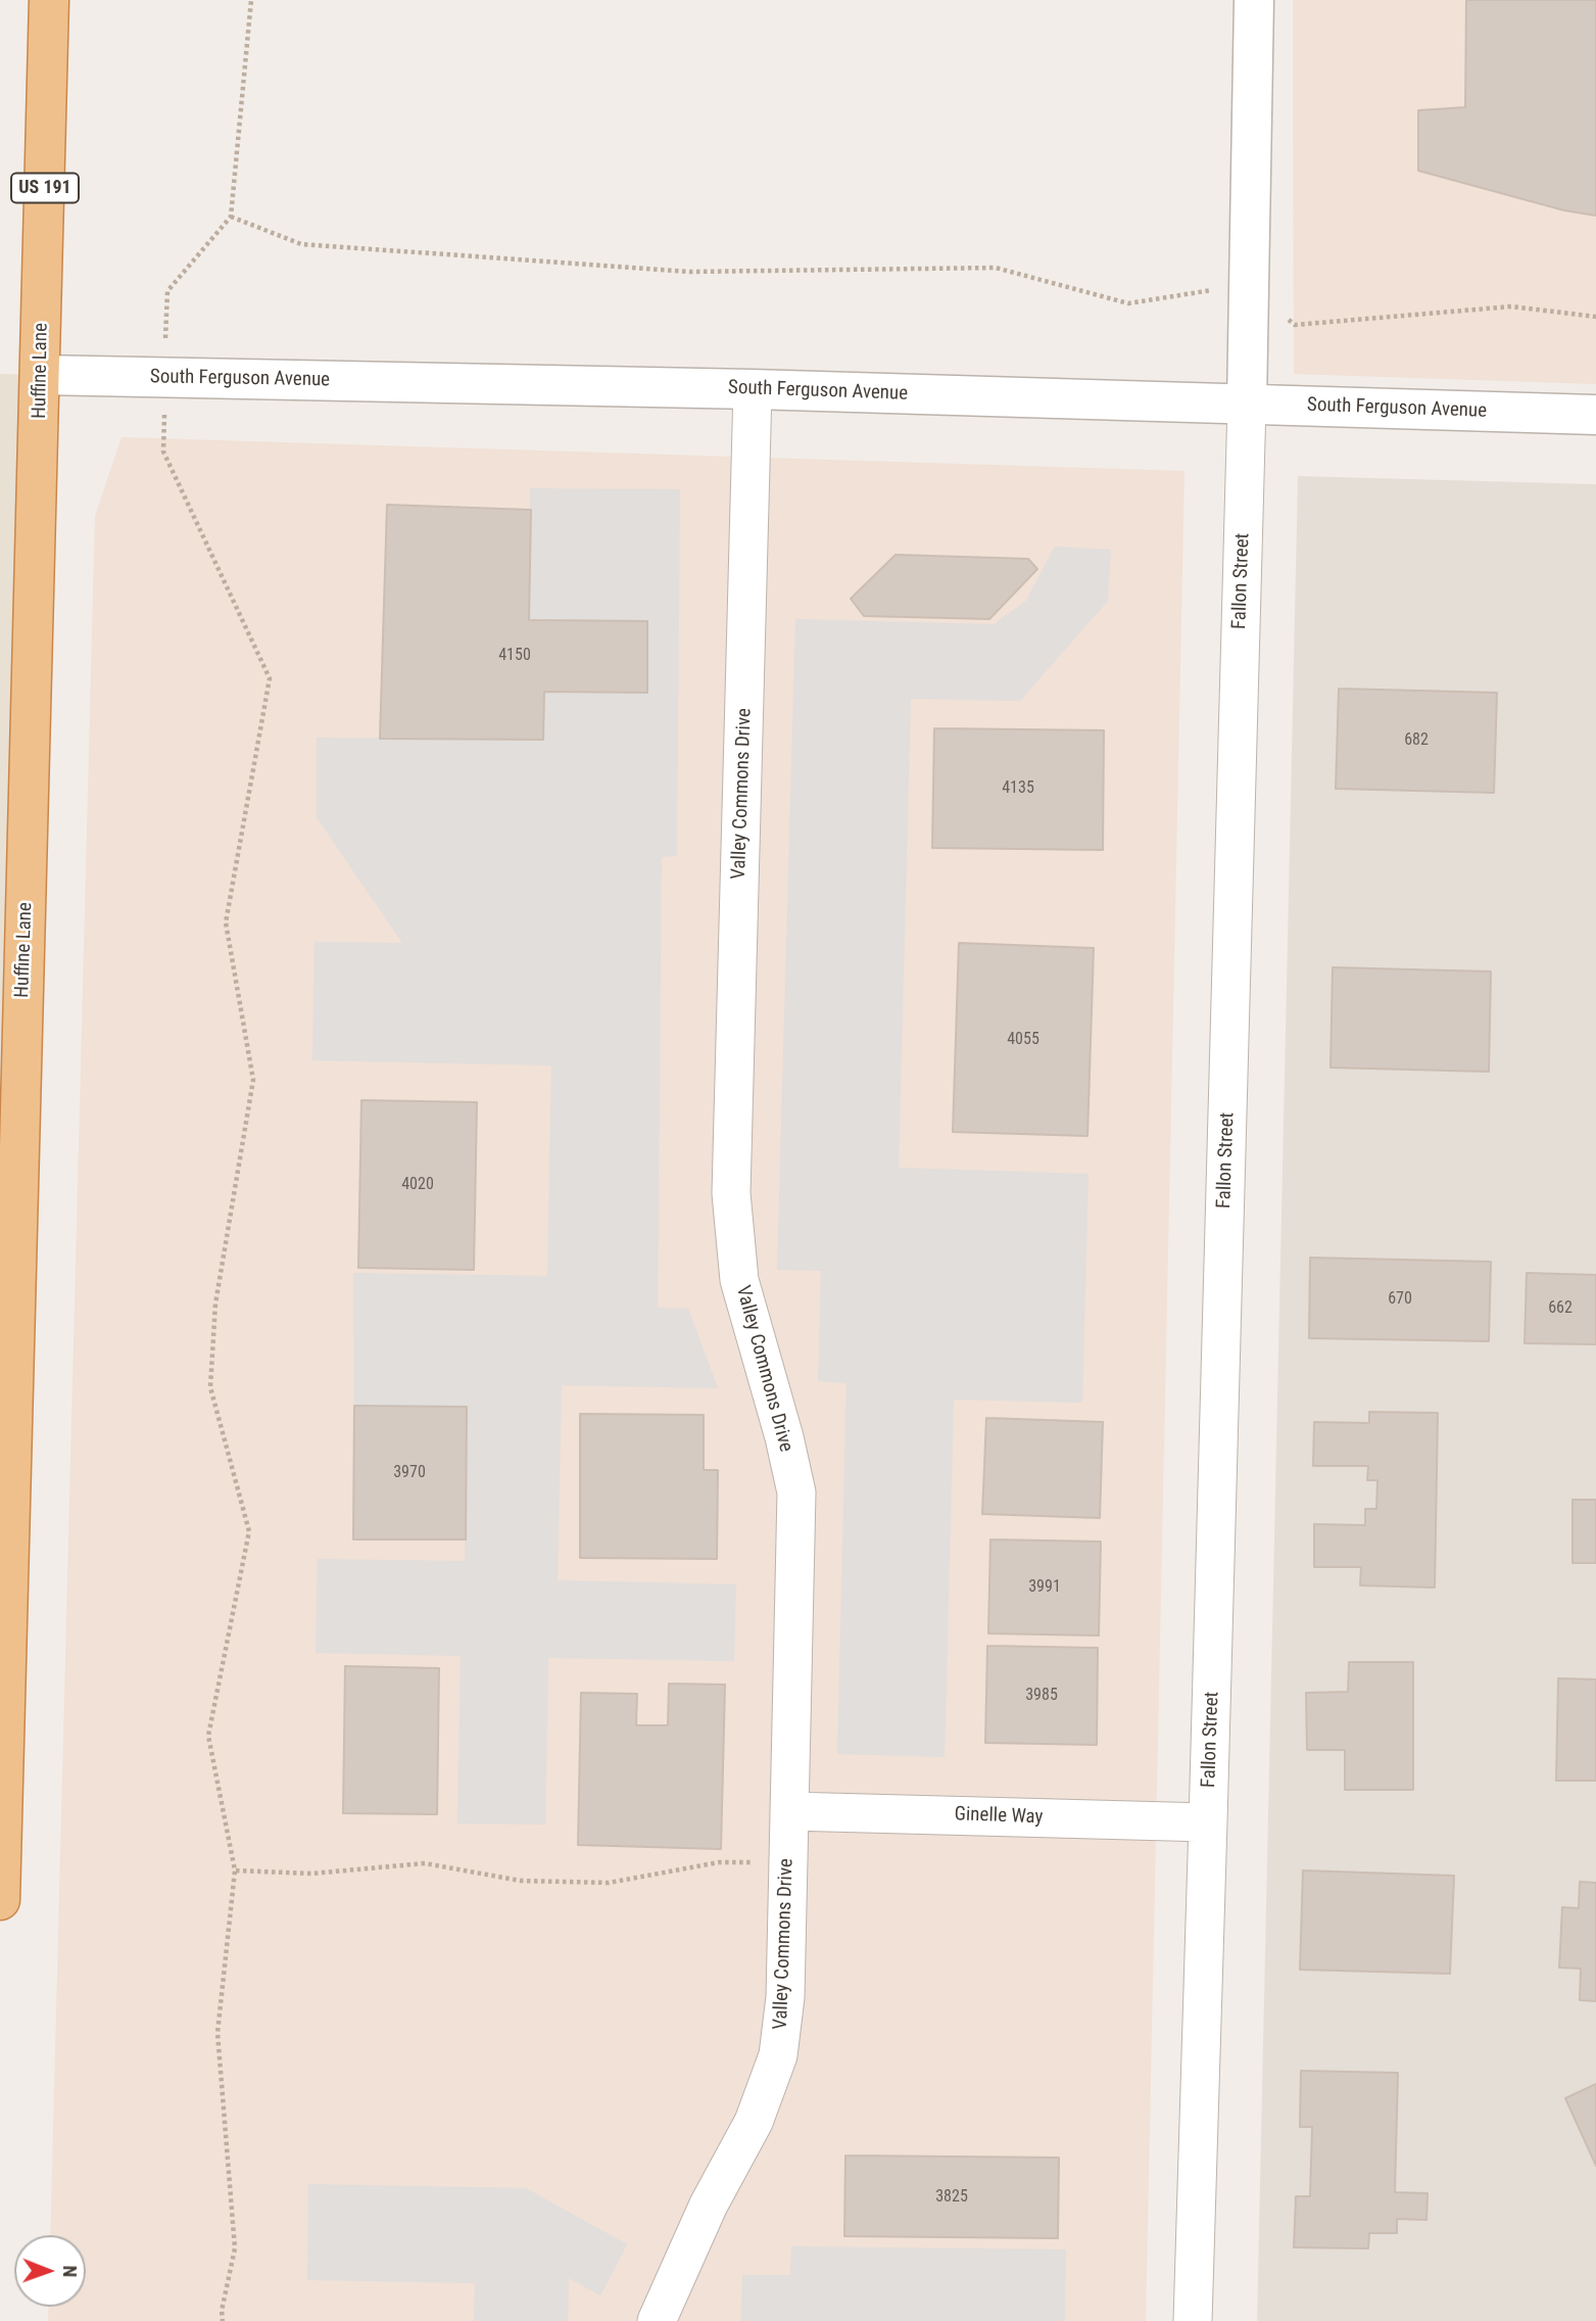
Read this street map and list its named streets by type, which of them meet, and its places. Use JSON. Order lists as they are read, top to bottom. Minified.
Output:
{"streets":{"highway":["US 191","Huffine Lane"],"street":["South Ferguson Avenue","Fallon Street","Valley Commons Drive","Ginelle Way"]},"crossings":[["Huffine Lane","South Ferguson Avenue"],["South Ferguson Avenue","Fallon Street"],["South Ferguson Avenue","Valley Commons Drive"],["Fallon Street","Ginelle Way"],["Valley Commons Drive","Ginelle Way"]],"house_numbers":["4150","682","4135","4055","4020","670","662","3970","3991","3985","3825"],"north":"right"}
